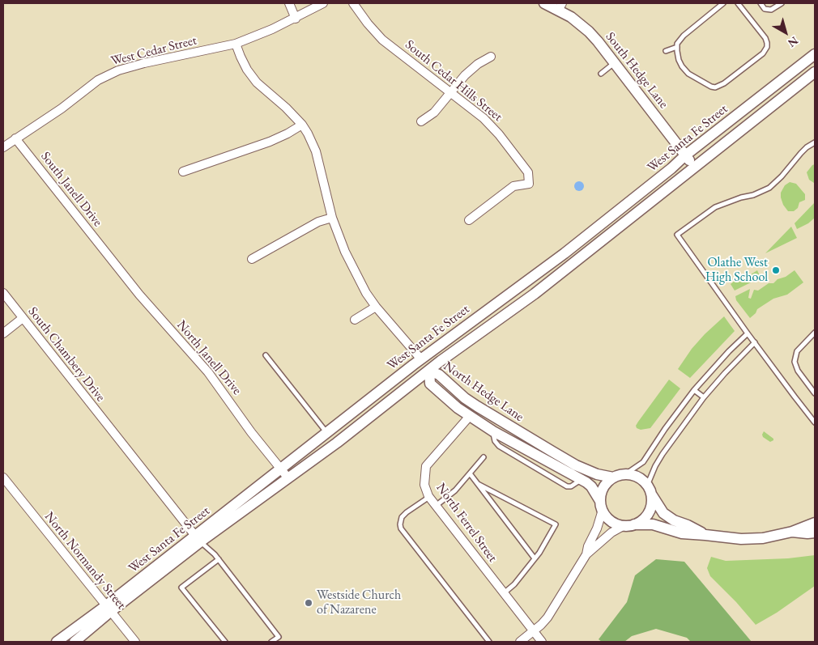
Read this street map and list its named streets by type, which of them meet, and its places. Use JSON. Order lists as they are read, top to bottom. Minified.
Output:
{"streets":{"street":["West Cedar Street","South Hedge Lane","South Cedar Hills Street","West Santa Fe Street","South Janell Drive","South Chambery Drive","North Janell Drive","North Hedge Lane","North Ferrel Street","North Normandy Street"]},"crossings":[["West Cedar Street","South Janell Drive"],["South Hedge Lane","West Santa Fe Street"],["West Santa Fe Street","South Chambery Drive"],["West Santa Fe Street","North Janell Drive"],["West Santa Fe Street","North Hedge Lane"],["West Santa Fe Street","North Normandy Street"],["South Janell Drive","North Janell Drive"],["North Hedge Lane","North Ferrel Street"]],"places":["Olathe West High School","Westside Church of Nazarene"],"north":"bottom right"}
